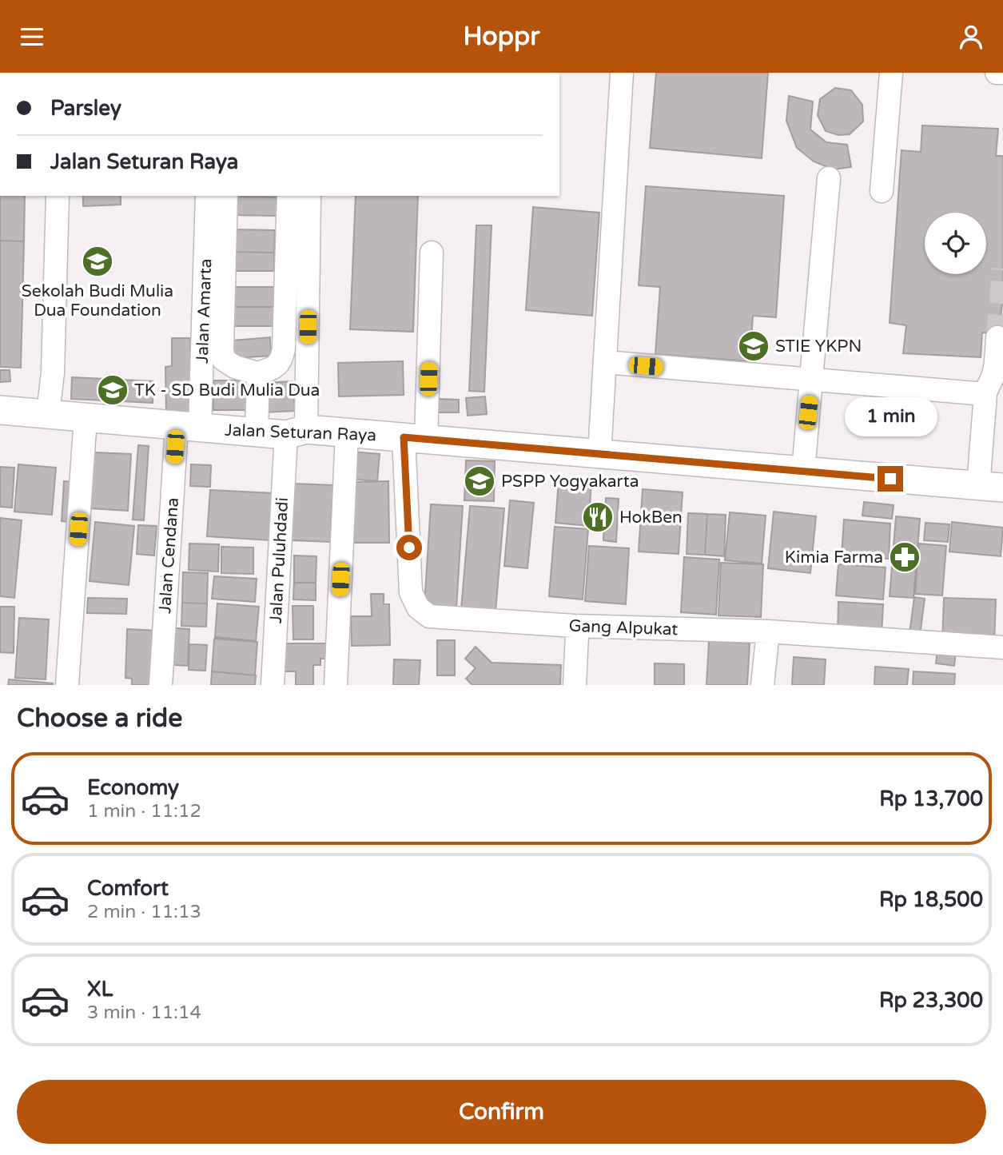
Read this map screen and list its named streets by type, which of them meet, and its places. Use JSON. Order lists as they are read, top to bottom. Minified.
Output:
{"streets":{"main road":["Jalan Seturan Raya"],"street":["Jalan Amarta","Jalan Cendana","Jalan Puluhdadi","Gang Alpukat"]},"crossings":[["Jalan Amarta","Jalan Seturan Raya"],["Jalan Amarta","Jalan Cendana"],["Jalan Seturan Raya","Jalan Cendana"],["Jalan Seturan Raya","Jalan Puluhdadi"],["Jalan Seturan Raya","Gang Alpukat"]],"places":{"school or university":["Sekolah Budi Mulia Dua Foundation","STIE YKPN","TK - SD Budi Mulia Dua","PSPP Yogyakarta"],"restaurant":["HokBen"],"pharmacy":["Kimia Farma"]},"page":{"header":"Hoppr","banner":["Parsley","Jalan Seturan Raya"],"bubble":"1 min","heading":"Choose a ride","list":[{"name":"Economy","note":"1 min · 11:12","value":"Rp 13,700"},{"name":"Comfort","note":"2 min · 11:13","value":"Rp 18,500"},{"name":"XL","note":"3 min · 11:14","value":"Rp 23,300"}],"buttons":"Confirm"}}
